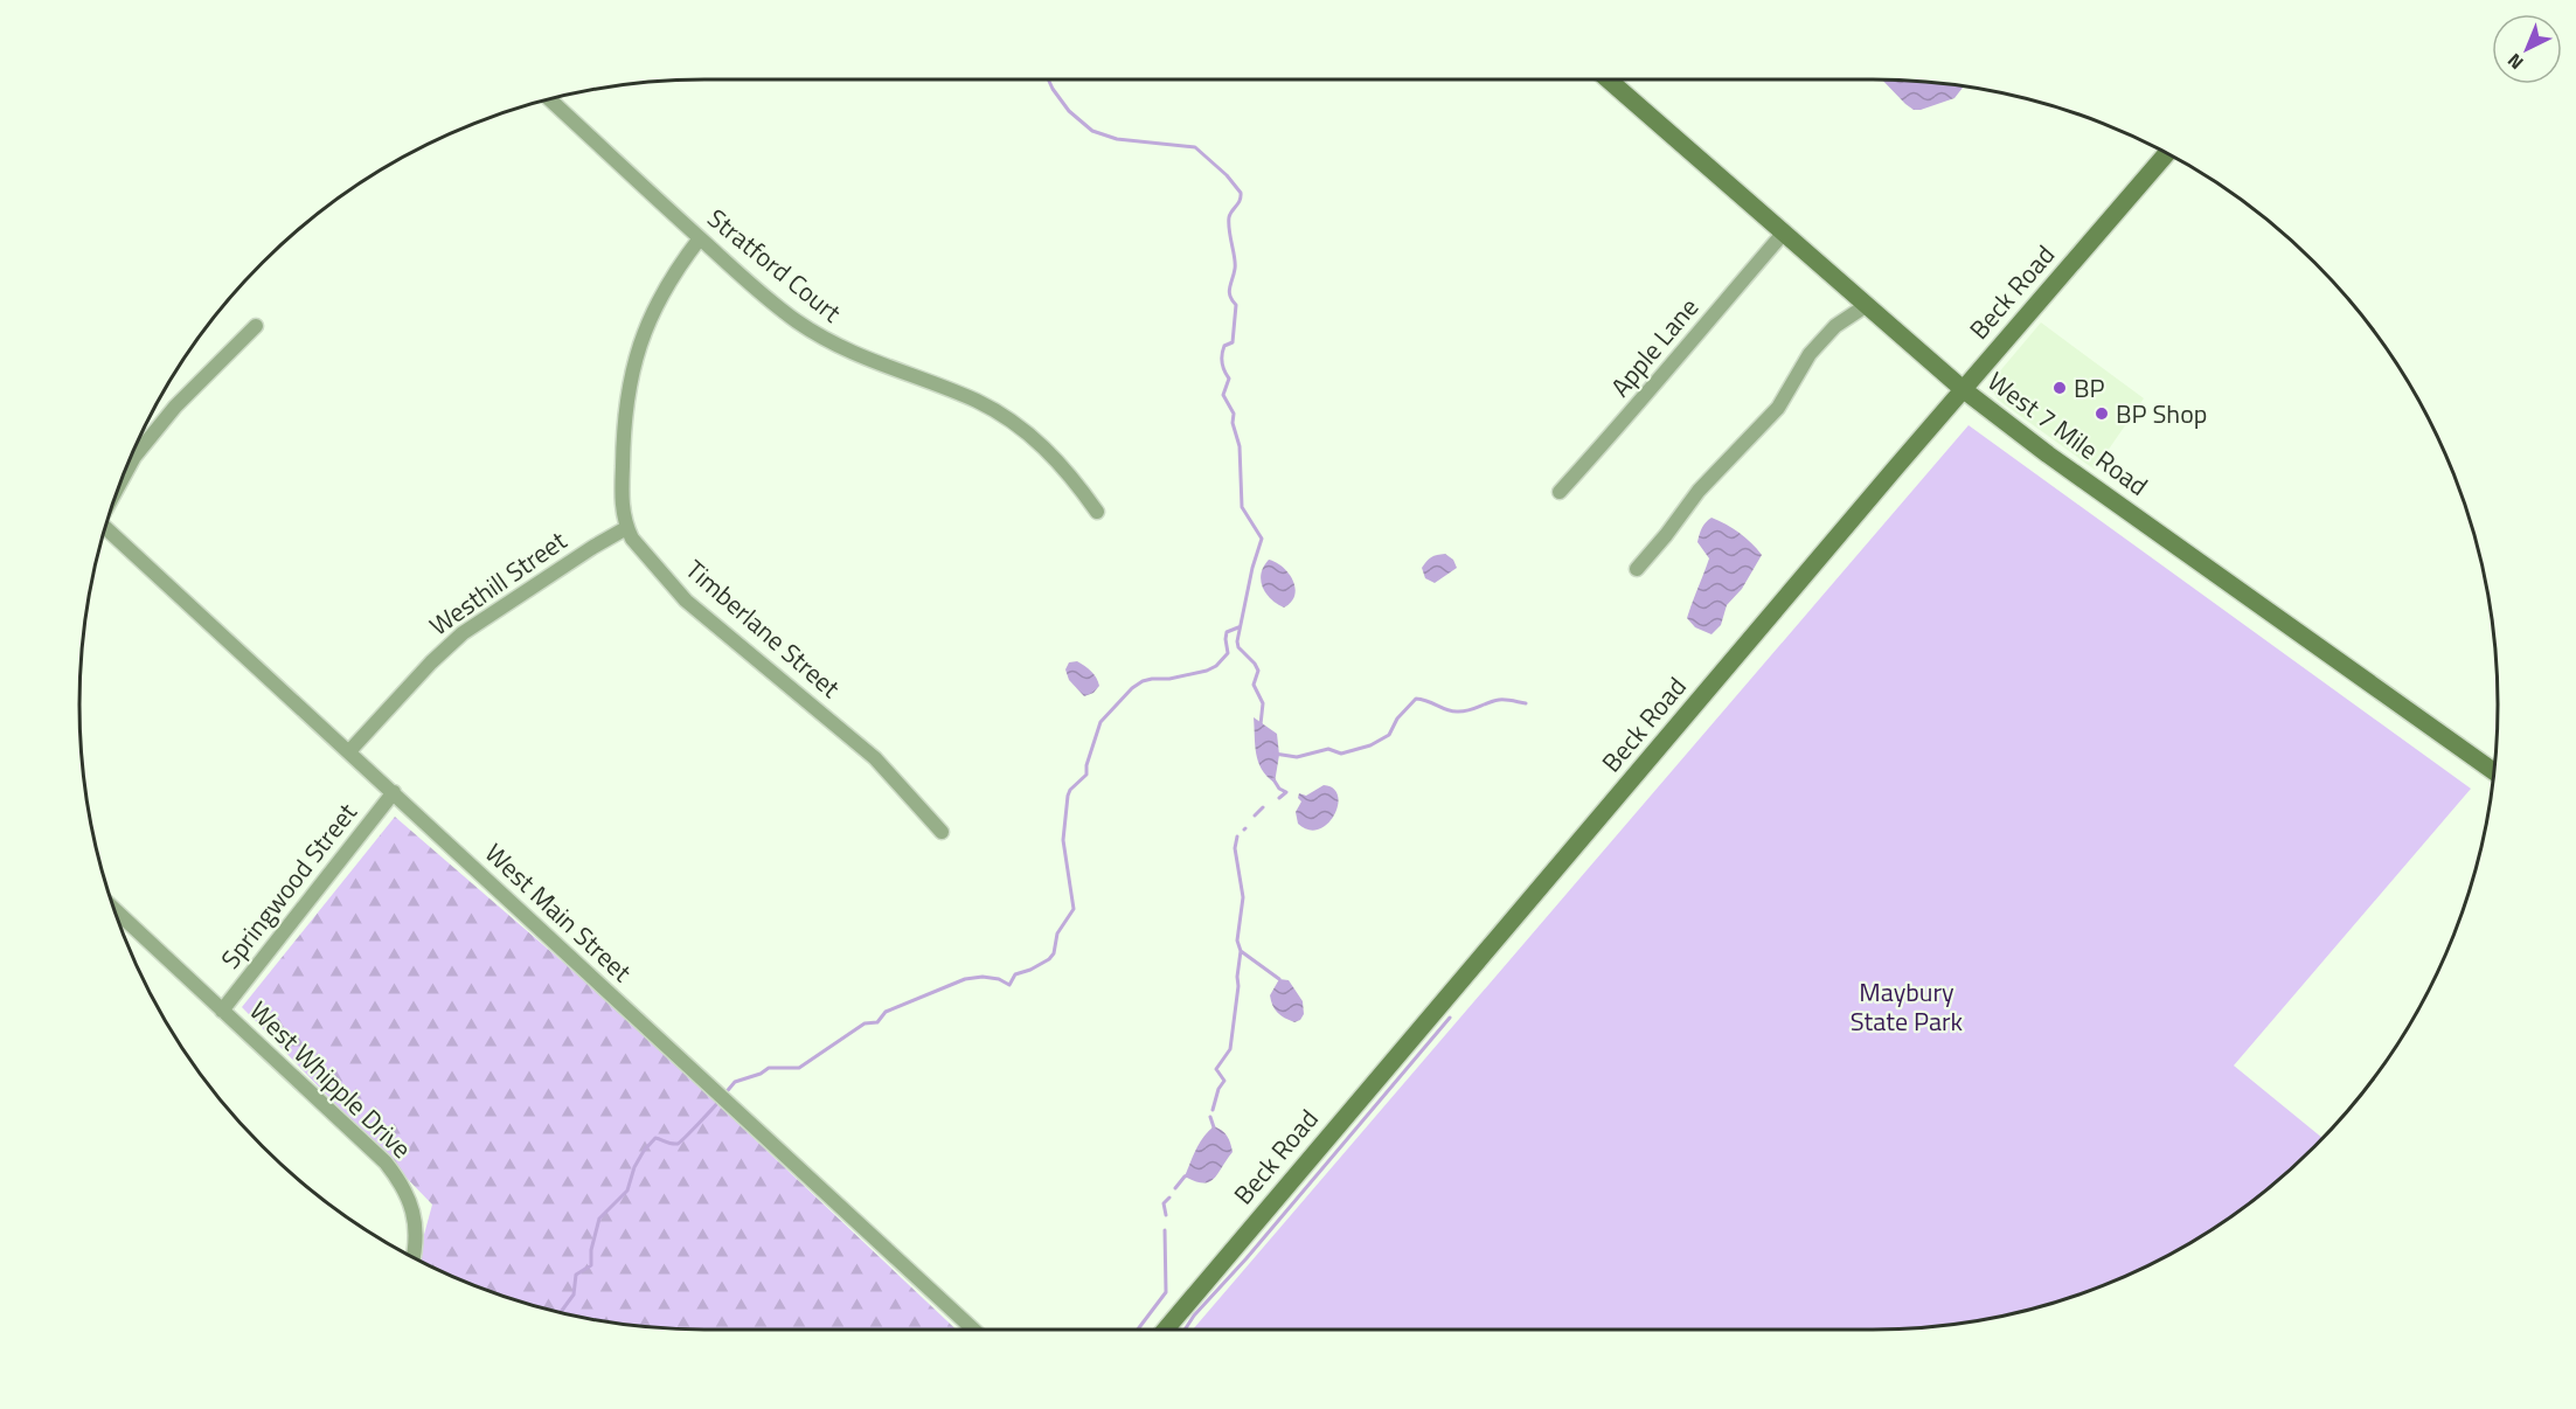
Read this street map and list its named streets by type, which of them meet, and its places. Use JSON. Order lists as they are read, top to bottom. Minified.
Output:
{"streets":{"main road":["Beck Road","West 7 Mile Road"],"street":["Stratford Court","Apple Lane","Westhill Street","Timberlane Street","Springwood Street","West Main Street","West Whipple Drive"]},"crossings":[["Stratford Court","Timberlane Street"],["Beck Road","West 7 Mile Road"],["Apple Lane","West 7 Mile Road"],["Westhill Street","Timberlane Street"],["Westhill Street","West Main Street"],["Springwood Street","West Main Street"],["Springwood Street","West Whipple Drive"]],"parks":["Maybury State Park"],"places":["BP","BP Shop"],"north":"bottom left"}
